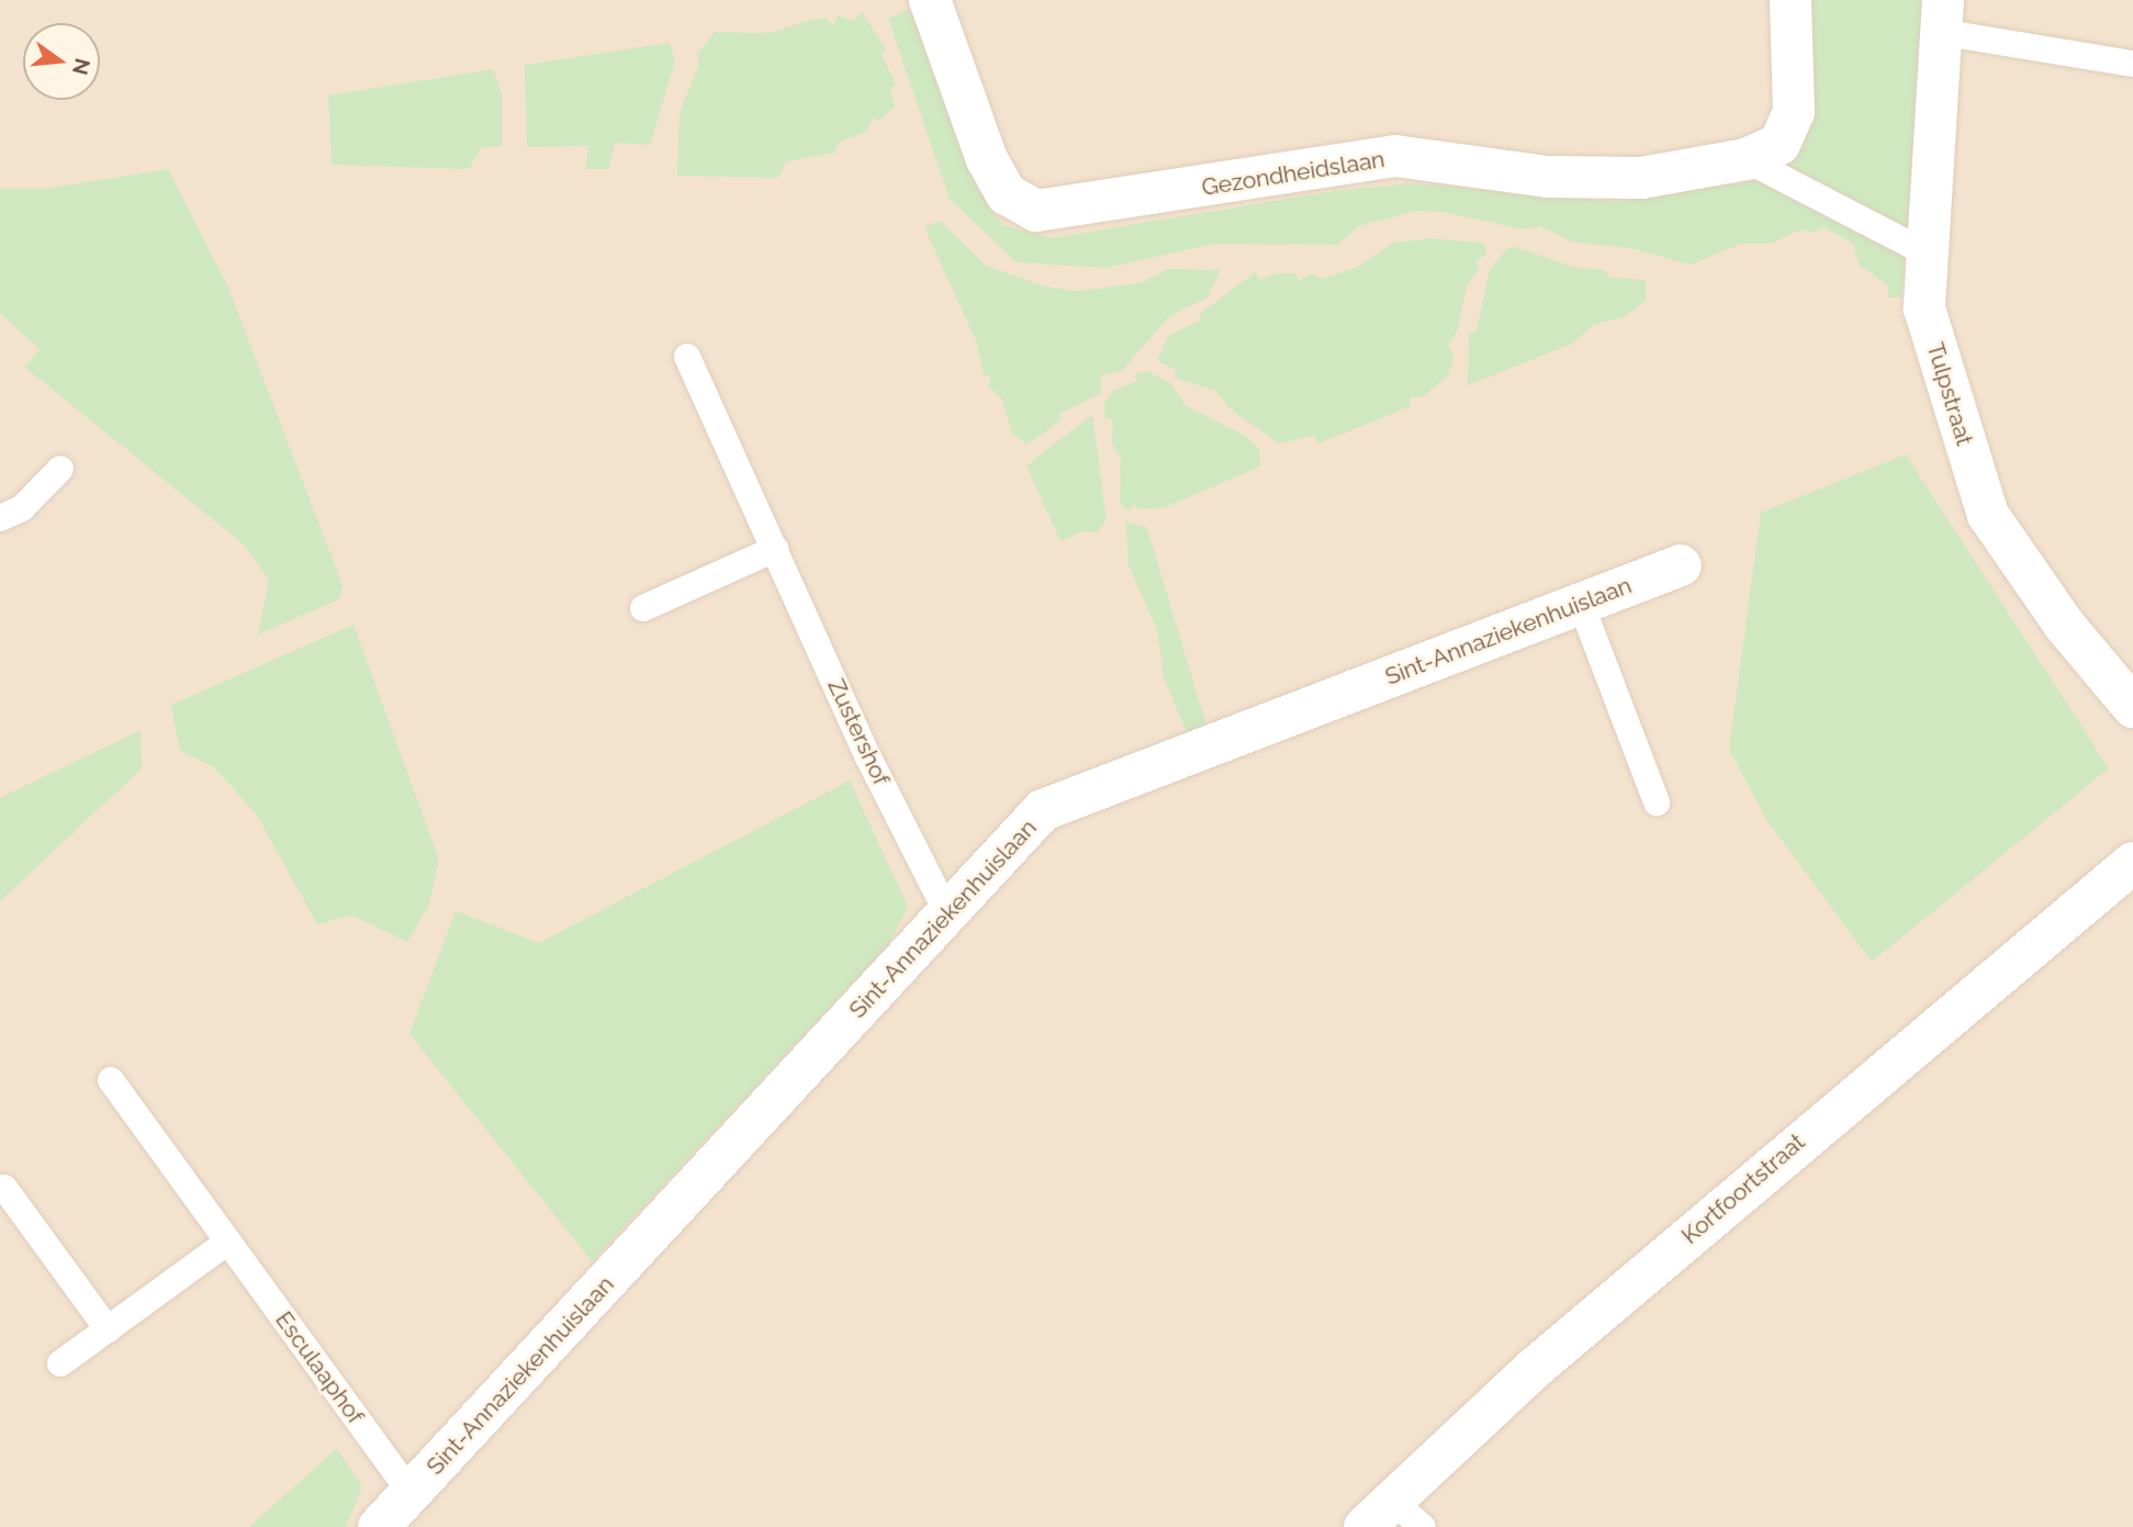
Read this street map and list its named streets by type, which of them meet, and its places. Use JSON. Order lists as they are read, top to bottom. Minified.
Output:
{"streets":{"street":["Gezondheidslaan","Tulpstraat","Sint-Annaziekenhuislaan","Kortfoortstraat"],"lane":["Zustershof","Esculaaphof"]},"crossings":[["Sint-Annaziekenhuislaan","Zustershof"],["Sint-Annaziekenhuislaan","Esculaaphof"]],"north":"right"}
